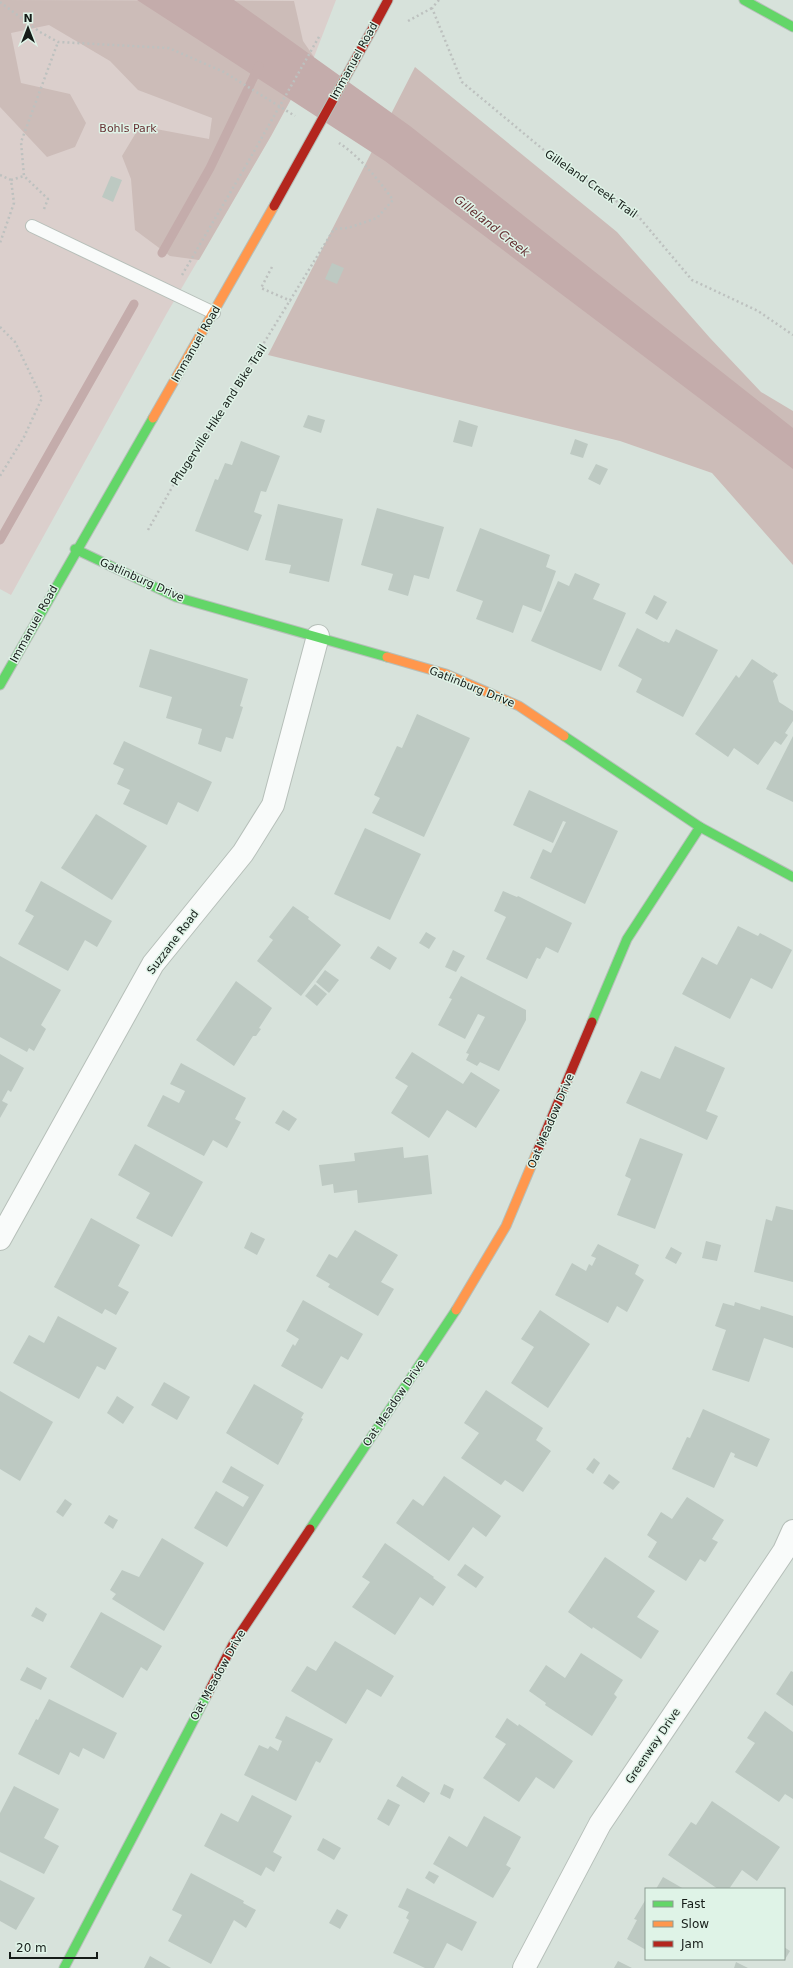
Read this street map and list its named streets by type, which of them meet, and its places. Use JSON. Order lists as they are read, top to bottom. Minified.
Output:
{"streets":{"street":["Immanuel Road","Gatlinburg Drive","Suzzane Road","Oat Meadow Drive","Greenway Drive"],"path":["Gilleland Creek Trail","Pflugerville Hike and Bike Trail"]},"crossings":[["Immanuel Road","Gatlinburg Drive"],["Gatlinburg Drive","Suzzane Road"],["Gatlinburg Drive","Oat Meadow Drive"]],"water":["Gilleland Creek"],"parks":["Bohls Park"],"legend":["Fast","Slow","Jam"],"scale_bar":"20 m","north":"top"}
